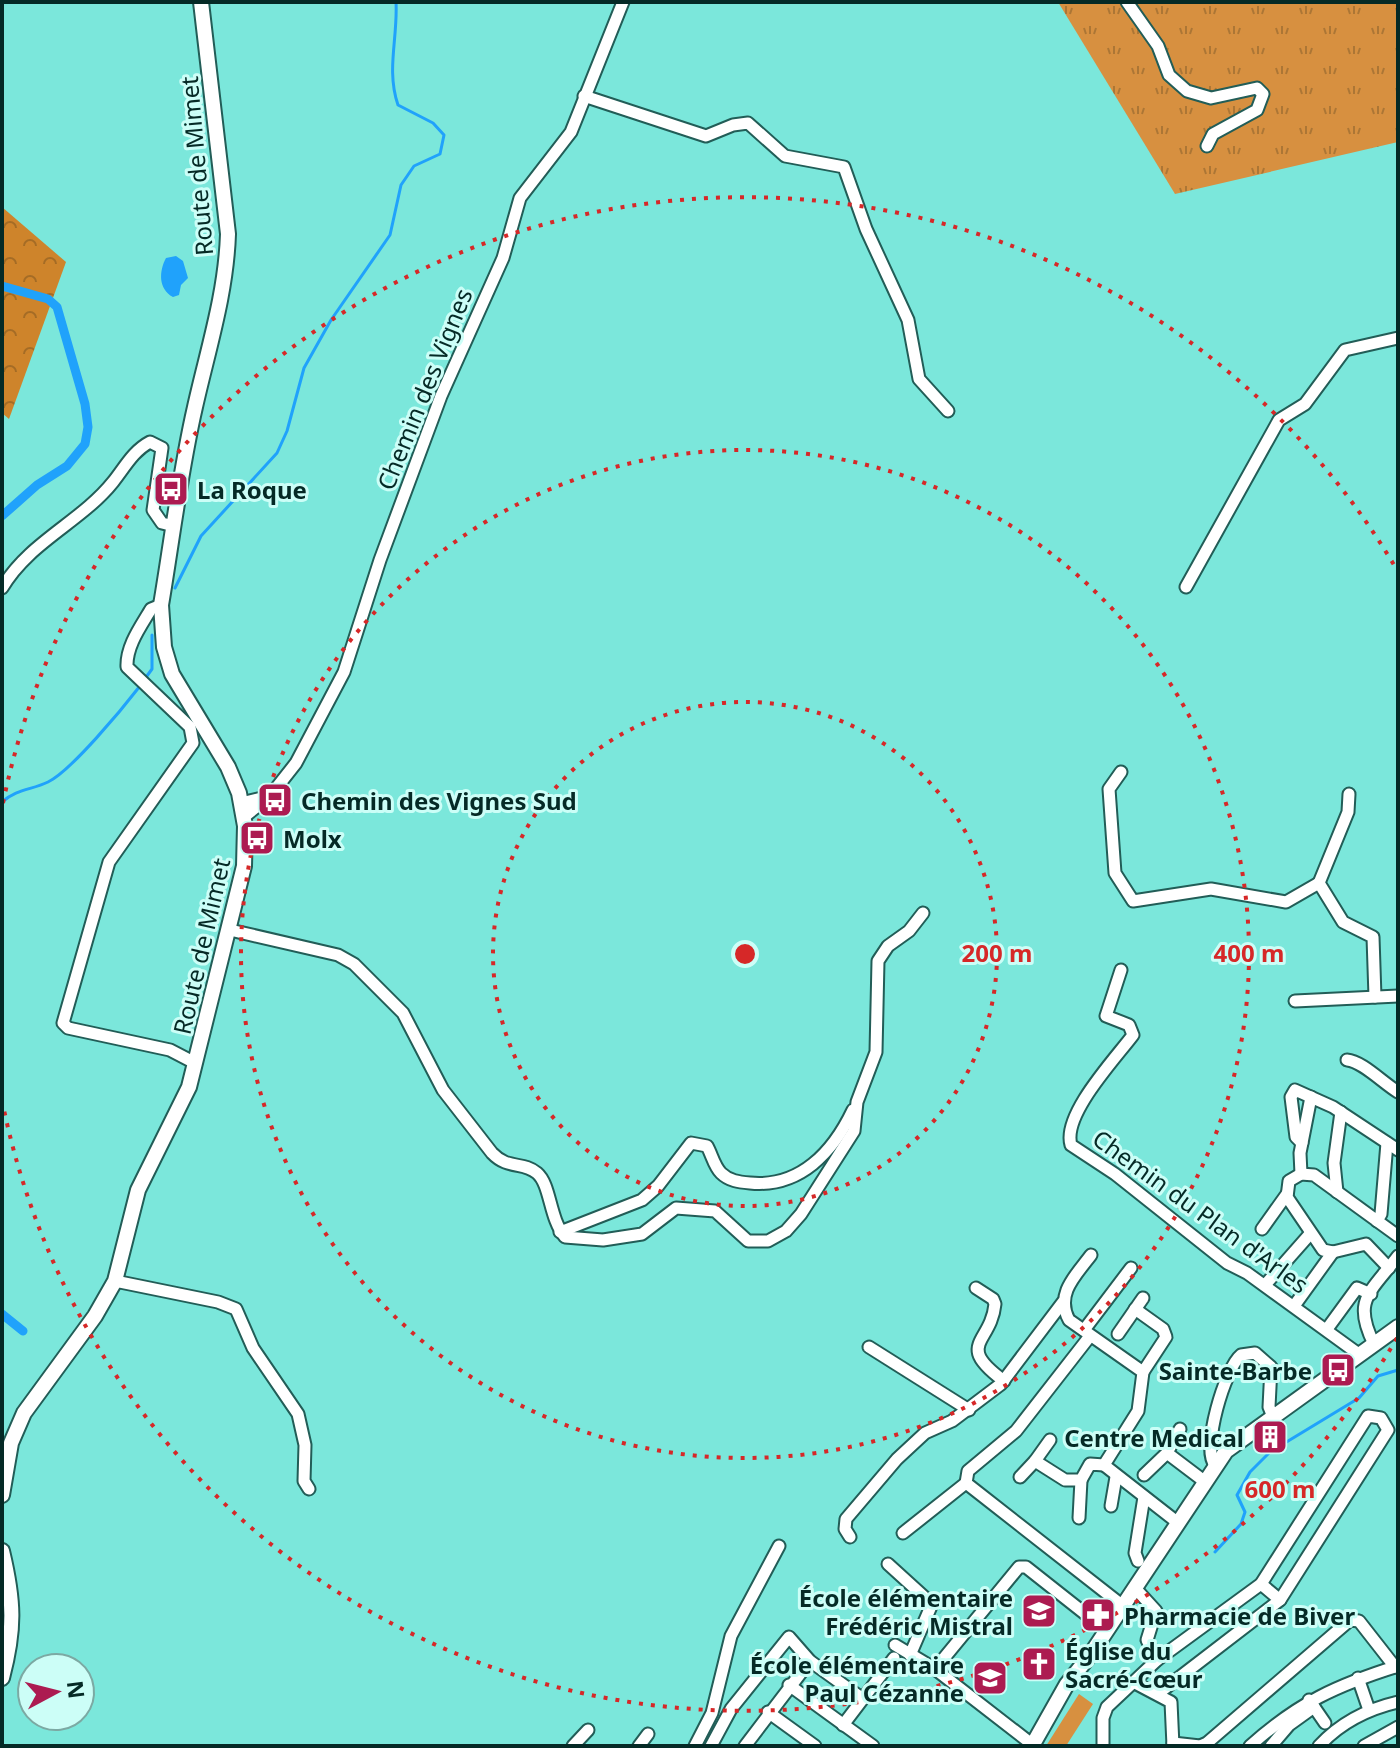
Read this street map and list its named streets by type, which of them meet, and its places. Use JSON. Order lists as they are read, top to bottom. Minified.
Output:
{"streets":{"main road":["Route de Mimet"],"street":["Chemin des Vignes","Chemin du Plan d'Arles"]},"crossings":[["Route de Mimet","Chemin des Vignes"]],"places":{"bus stop":["La Roque","Chemin des Vignes Sud","Molx","Sainte-Barbe"],"building":["Centre Medical"],"school or university":["École élémentaire Frédéric Mistral","École élémentaire Paul Cézanne"],"pharmacy":["Pharmacie de Biver"],"church":["Église du Sacré-Cœur"]},"north":"right","rings":["200 m","400 m","600 m"]}
